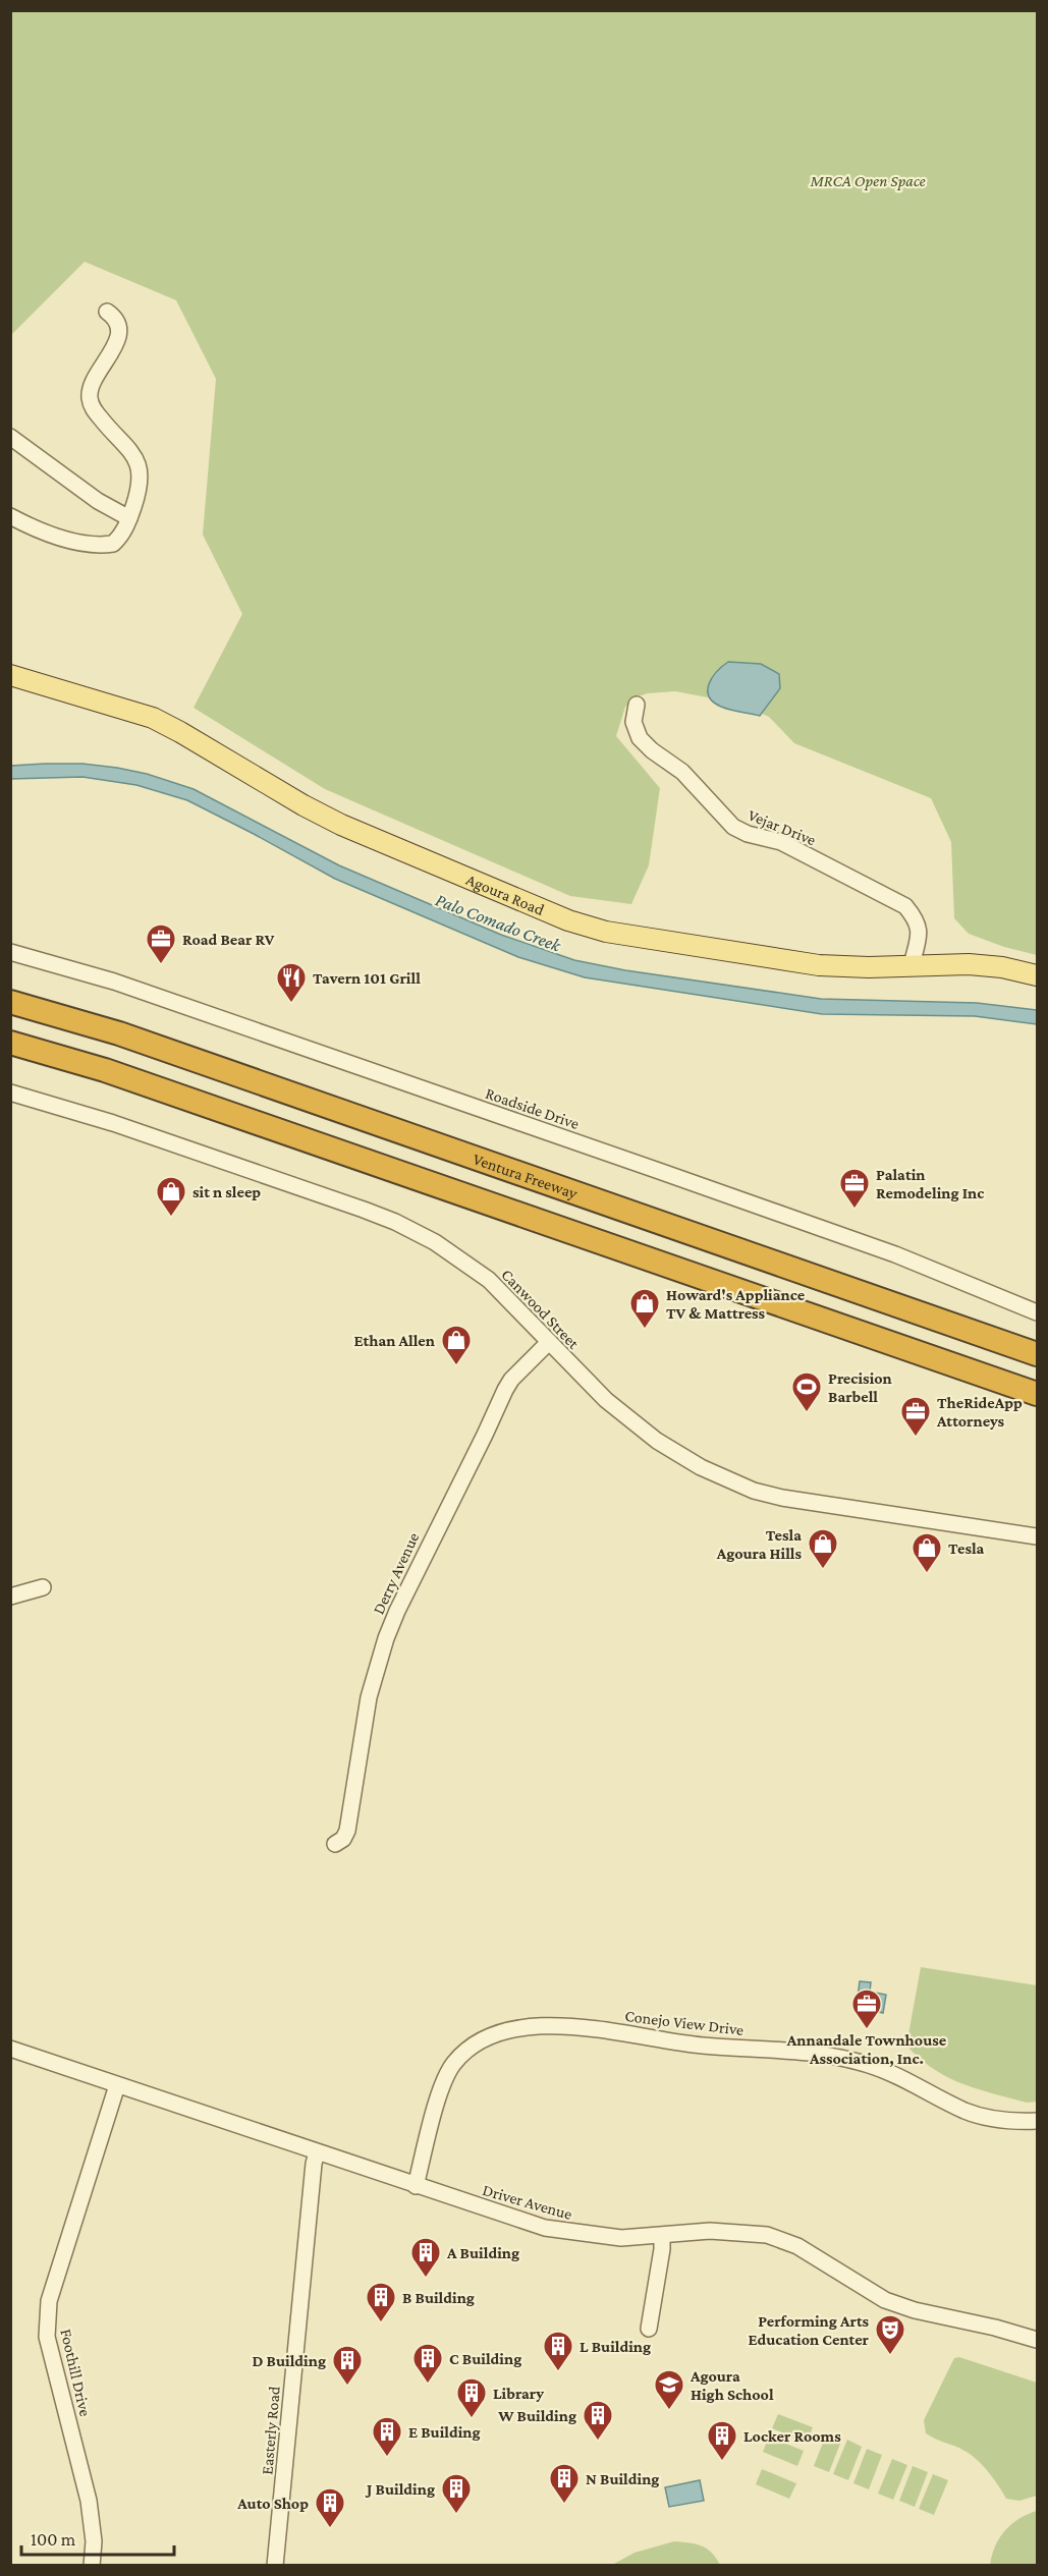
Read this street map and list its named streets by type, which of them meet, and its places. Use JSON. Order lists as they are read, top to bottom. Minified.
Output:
{"streets":{"highway":["Ventura Freeway"],"main road":["Agoura Road"],"street":["Vejar Drive","Roadside Drive","Canwood Street","Derry Avenue","Conejo View Drive","Driver Avenue","Foothill Drive","Easterly Road"]},"crossings":[["Vejar Drive","Agoura Road"],["Canwood Street","Derry Avenue"],["Conejo View Drive","Driver Avenue"],["Driver Avenue","Foothill Drive"],["Driver Avenue","Easterly Road"]],"water":["Palo Comado Creek"],"parks":["MRCA Open Space"],"places":{"office":["Road Bear RV","Palatin Remodeling Inc","TheRideApp Attorneys","Annandale Townhouse Association, Inc."],"restaurant":["Tavern 101 Grill"],"shop":["sit n sleep","Howard's Appliance TV & Mattress","Ethan Allen","Tesla Agoura Hills","Tesla"],"sports":["Precision Barbell"],"building":["A Building","B Building","L Building","C Building","D Building","Library","W Building","E Building","Locker Rooms","N Building","J Building","Auto Shop"],"theatre":["Performing Arts Education Center"],"school or university":["Agoura High School"]},"scale_bar":"100 m"}
